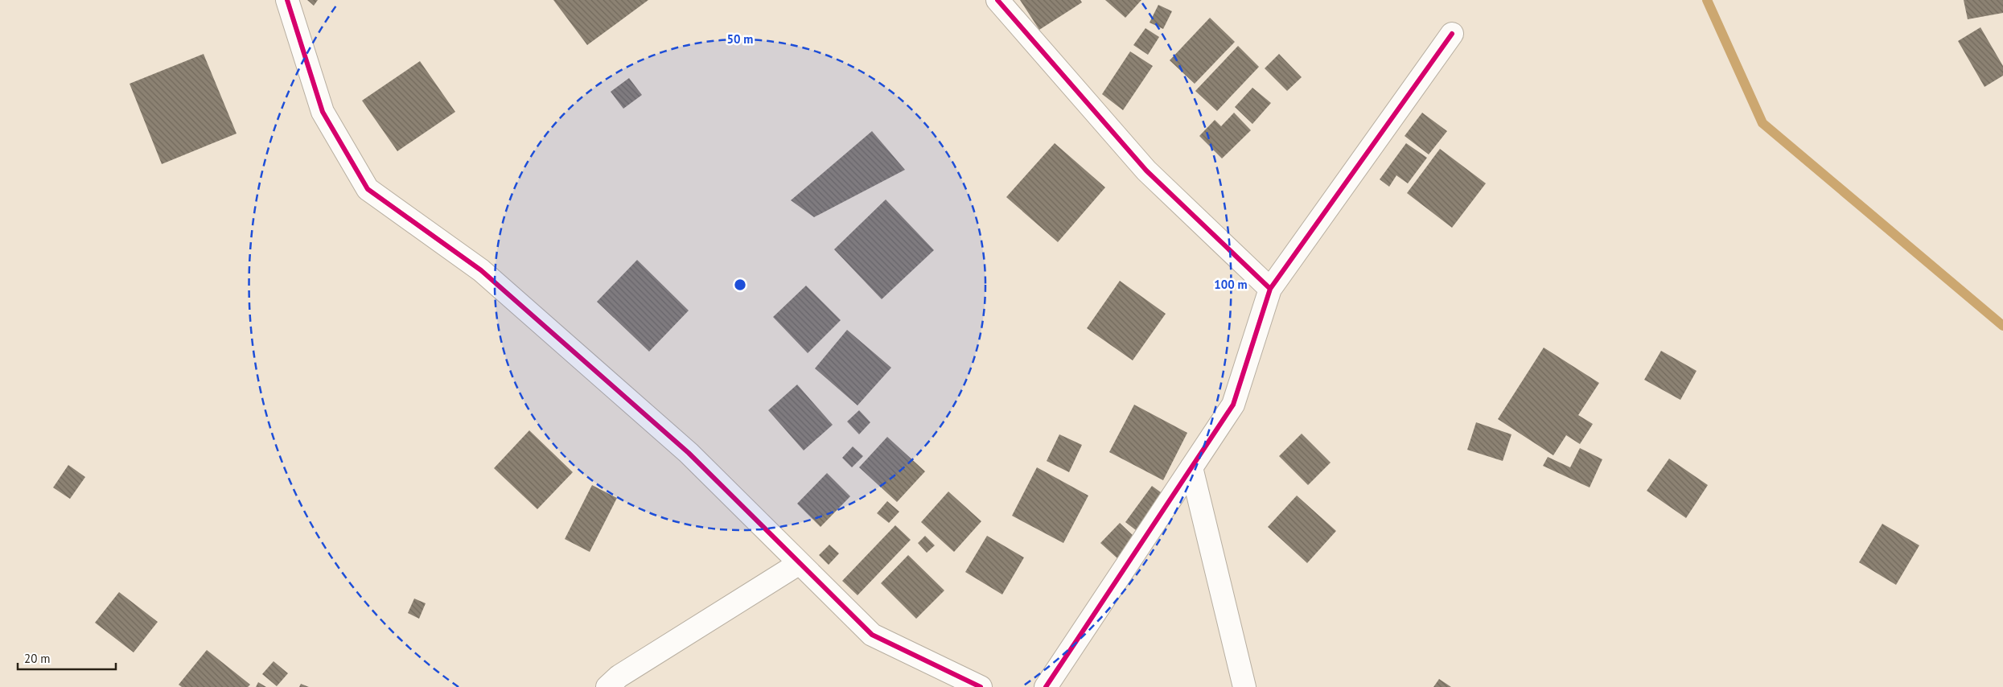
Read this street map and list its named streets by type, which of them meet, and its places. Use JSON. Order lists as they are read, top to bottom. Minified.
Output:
{"scale_bar":"20 m","rings":["50 m","100 m"]}
